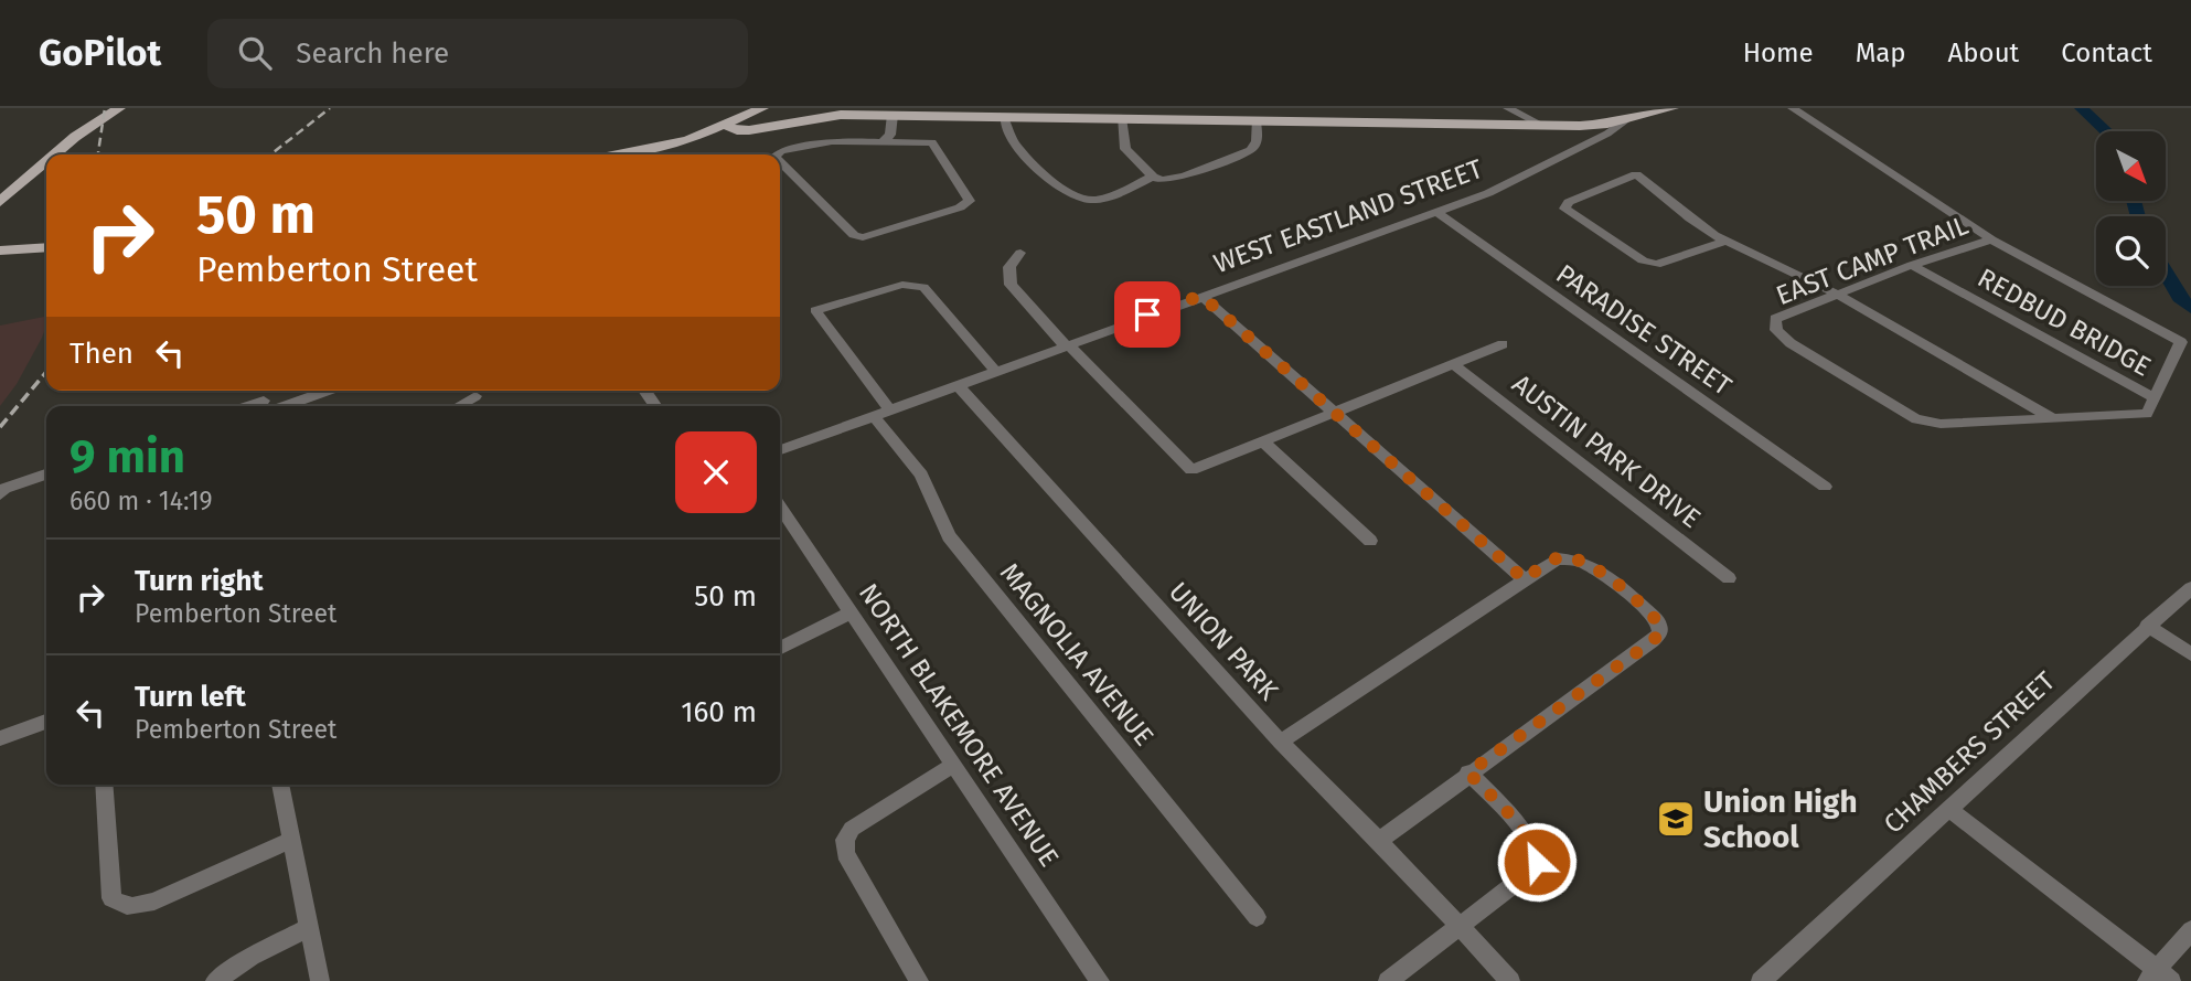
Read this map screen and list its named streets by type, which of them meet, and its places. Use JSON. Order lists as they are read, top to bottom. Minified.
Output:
{"streets":{"main road":["WEST EASTLAND STREET"],"street":["EAST CAMP TRAIL","REDBUD BRIDGE","PARADISE STREET","AUSTIN PARK DRIVE","UNION PARK","MAGNOLIA AVENUE","NORTH BLAKEMORE AVENUE","CHAMBERS STREET"]},"crossings":[["WEST EASTLAND STREET","PARADISE STREET"],["WEST EASTLAND STREET","UNION PARK"],["WEST EASTLAND STREET","MAGNOLIA AVENUE"],["EAST CAMP TRAIL","REDBUD BRIDGE"]],"places":{"school or university":["Union High School"]},"north":"bottom right","page":{"header":"GoPilot","search":"Search here","nav":["Home","Map","About","Contact"],"turn":["50 m","Pemberton Street"],"then":"Then","heading":["9 min","660 m · 14:19"],"list":[{"name":"Turn right","note":"Pemberton Street","value":"50 m"},{"name":"Turn left","note":"Pemberton Street","value":"160 m"}]}}
